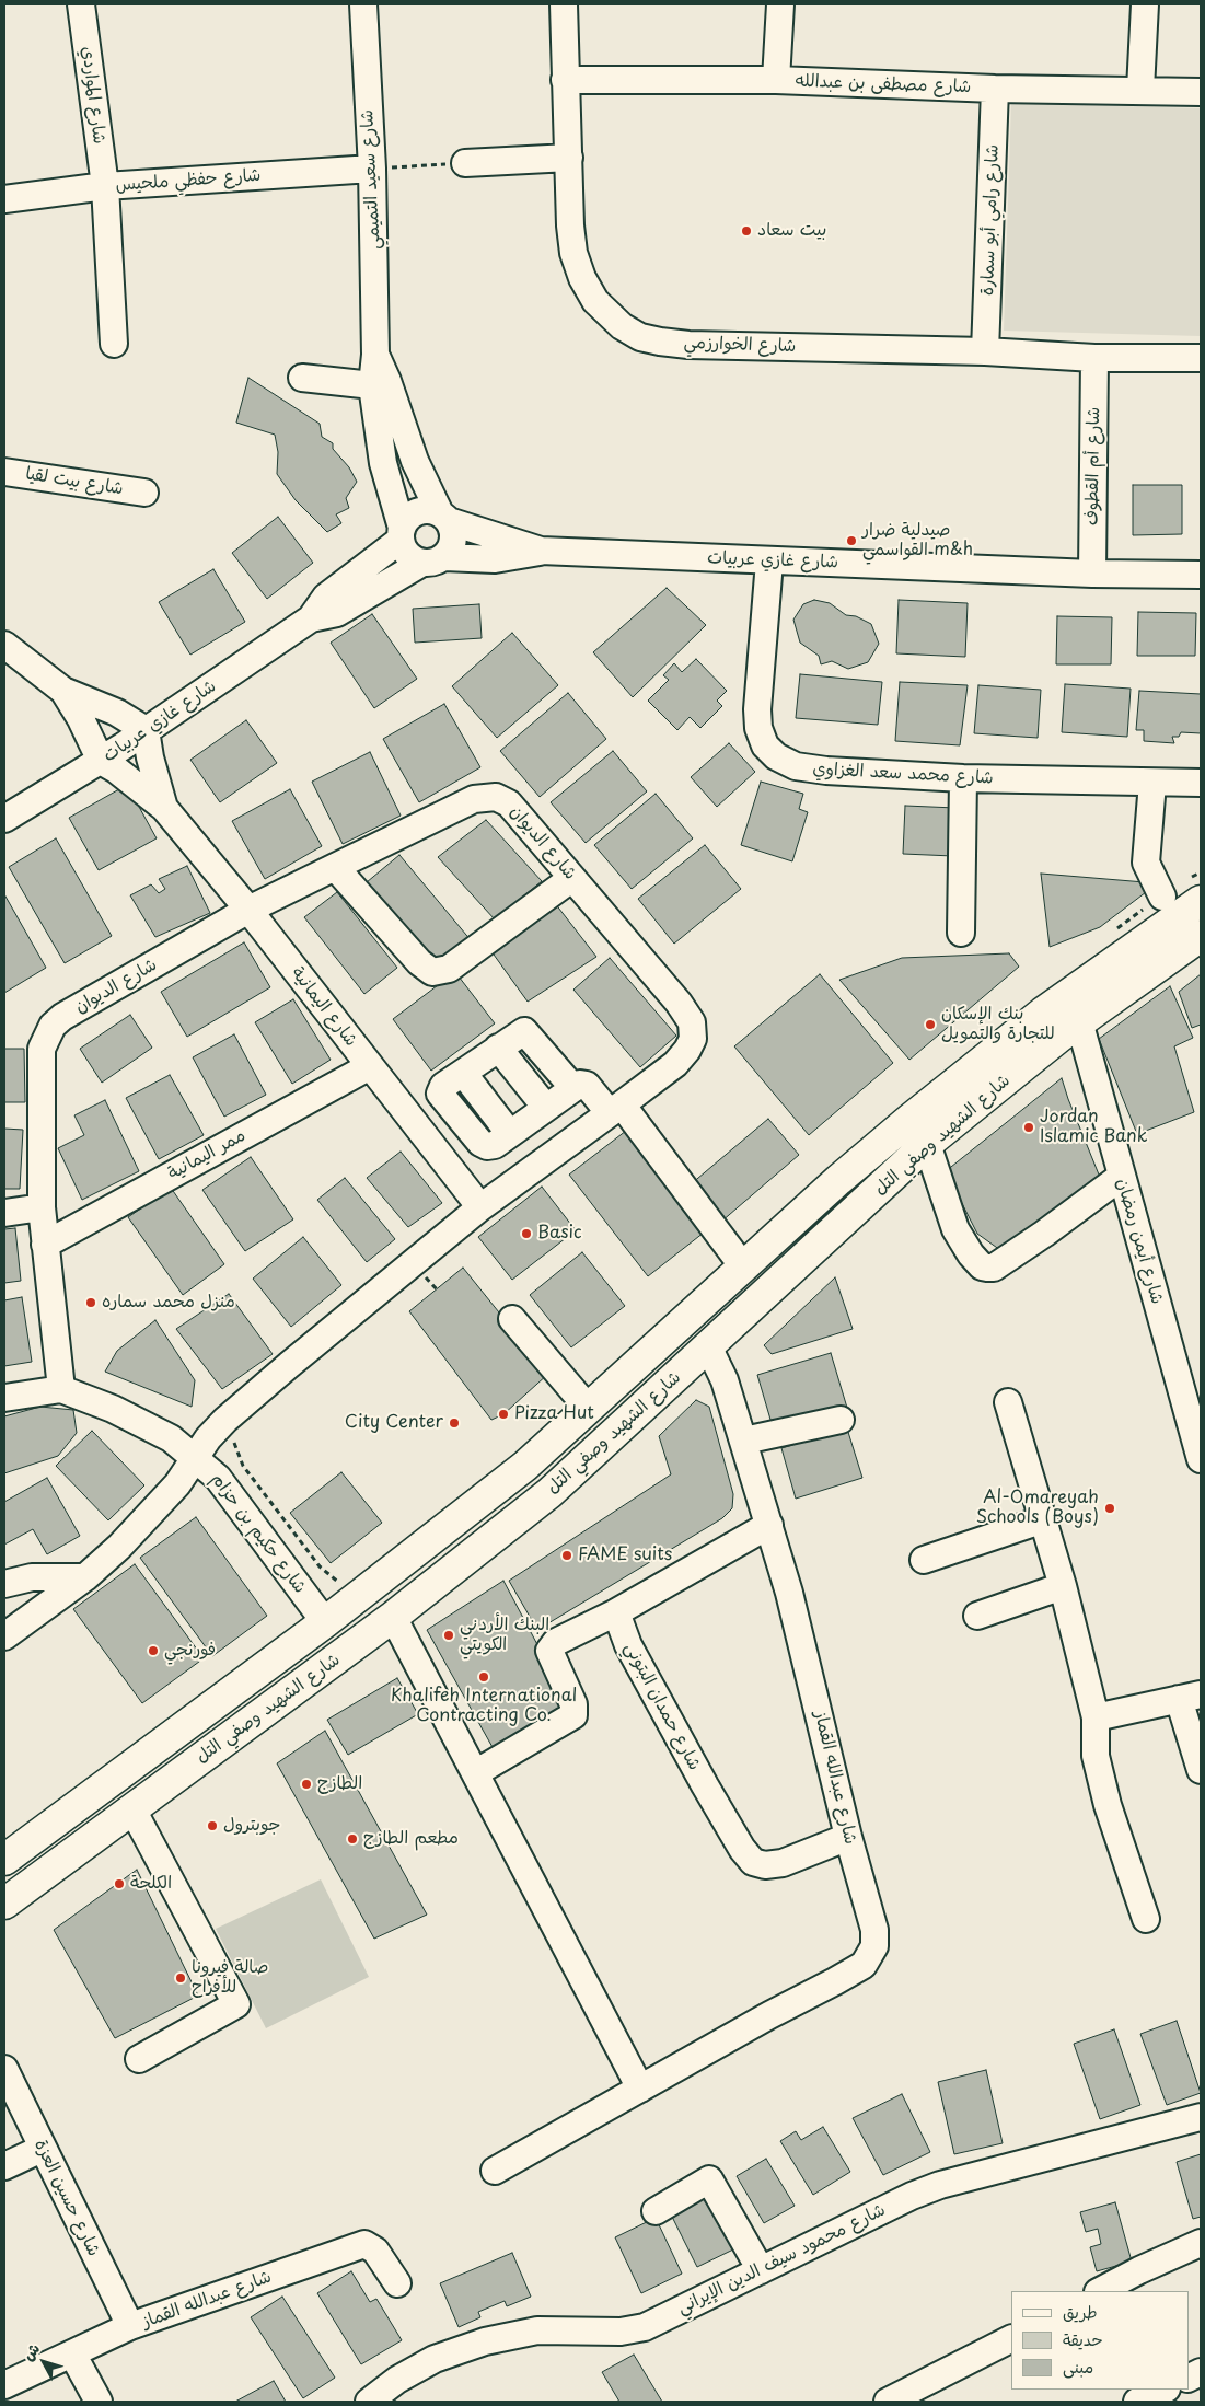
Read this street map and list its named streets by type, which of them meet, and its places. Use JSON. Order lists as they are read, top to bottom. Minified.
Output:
{"streets":{"main road":["شارع الشهيد وصفي التل"],"street":["شارع مصطفى بن عبدالله","شارع المواردي","شارع سعيد التميمي","شارع حفظي ملحيس","شارع رامي أبو سمارة","شارع الخوارزمي","شارع أم القطوف","شارع بيت لقيا","شارع غازي عربيات","شارع محمد سعد الغزاوي","شارع الديوان","شارع اليمانية","ممر اليمانية","شارع أيمن رمضان","شارع حكيم بن حزام","شارع حمدان البتوني","شارع عبدالله القماز","شارع حسين العزة","شارع محمود سيف الدين الإيراني"]},"crossings":[["شارع مصطفى بن عبدالله","شارع رامي أبو سمارة"],["شارع مصطفى بن عبدالله","شارع الخوارزمي"],["شارع المواردي","شارع حفظي ملحيس"],["شارع سعيد التميمي","شارع حفظي ملحيس"],["شارع سعيد التميمي","شارع غازي عربيات"],["شارع رامي أبو سمارة","شارع الخوارزمي"],["شارع الخوارزمي","شارع أم القطوف"],["شارع أم القطوف","شارع غازي عربيات"],["شارع غازي عربيات","شارع محمد سعد الغزاوي"],["شارع غازي عربيات","شارع اليمانية"],["شارع الديوان","شارع اليمانية"],["شارع الديوان","ممر اليمانية"],["شارع الديوان","شارع حكيم بن حزام"],["شارع اليمانية","ممر اليمانية"],["شارع الشهيد وصفي التل","شارع أيمن رمضان"],["شارع الشهيد وصفي التل","شارع حكيم بن حزام"],["شارع الشهيد وصفي التل","شارع عبدالله القماز"],["شارع حمدان البتوني","شارع عبدالله القماز"],["شارع عبدالله القماز","شارع حسين العزة"]],"places":["بيت سعاد","صيدلية ضرار القواسمي m&h","بنك الإسكان للتجارة والتمويل","Jordan Islamic Bank","Basic","منزل محمد سماره","Pizza Hut","City Center","Al-Omareyah Schools (Boys)","FAME suits","البنك الأردني الكويتي","فورنجي","Khalifeh International Contracting Co.","الطازج","جوبترول","مطعم الطازج","الكلحة","صالة فيرونا للأفراح"],"legend":["طريق","حديقة","مبنى"],"north":"top left"}
